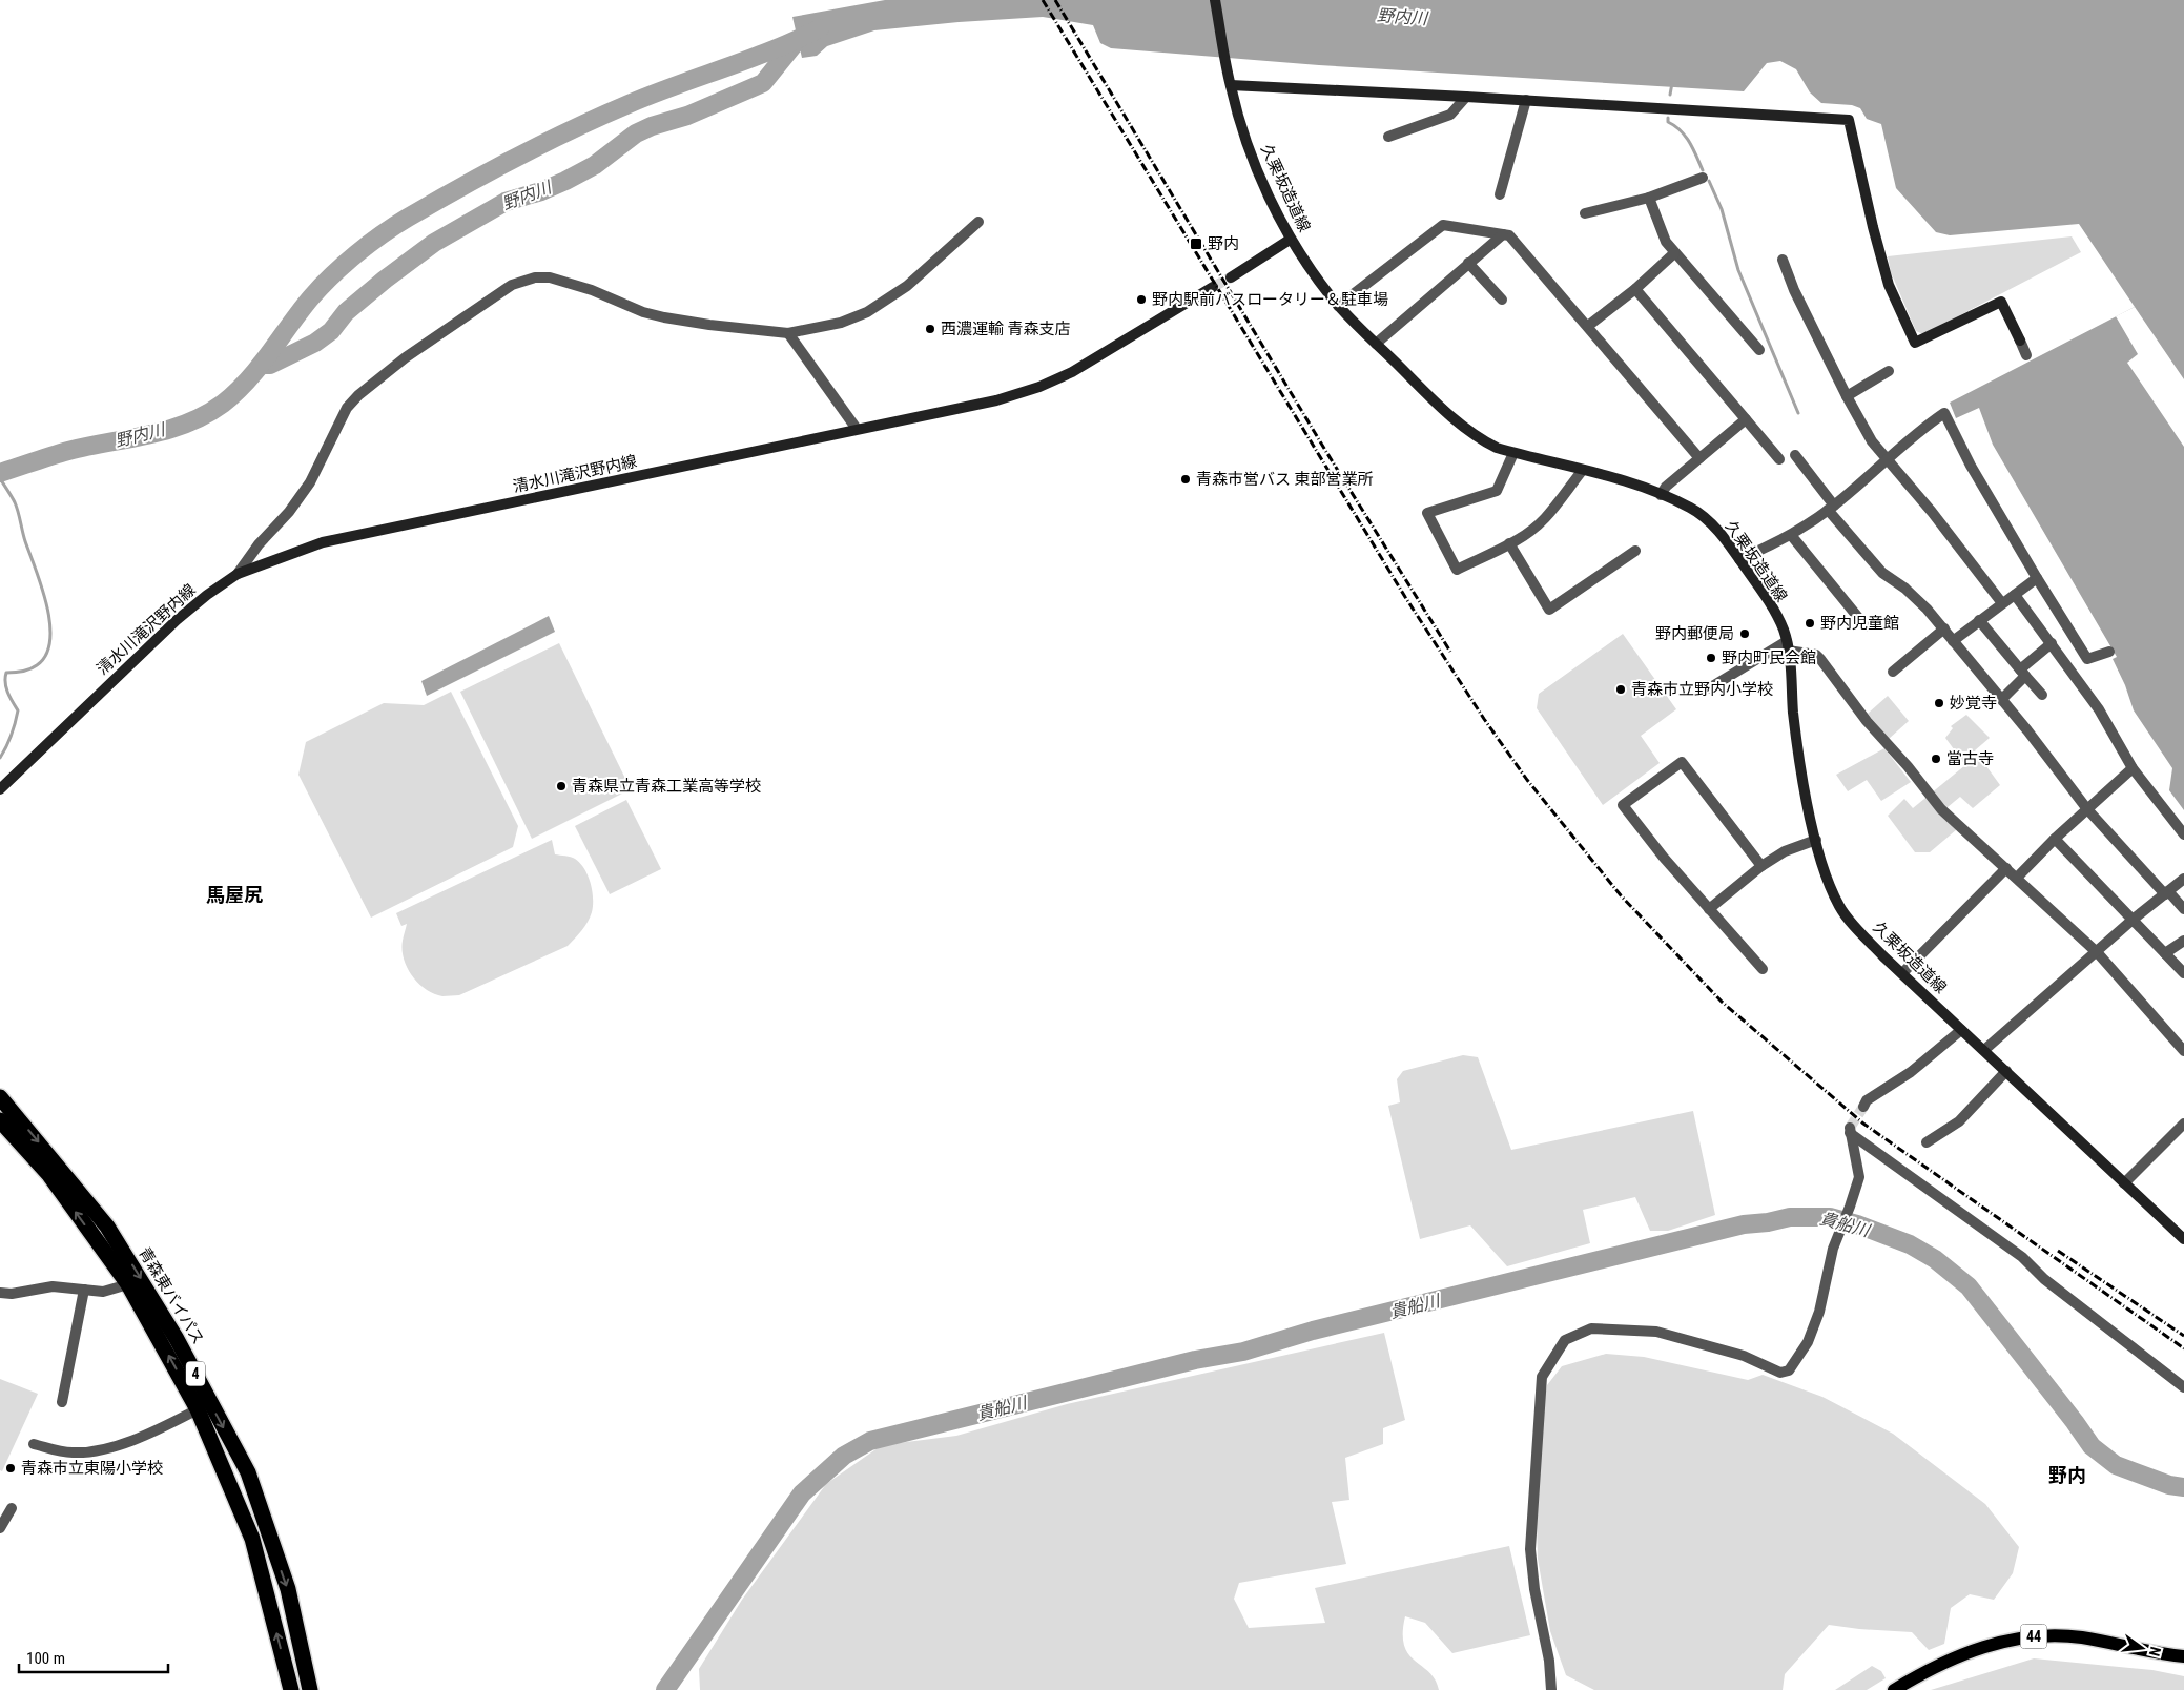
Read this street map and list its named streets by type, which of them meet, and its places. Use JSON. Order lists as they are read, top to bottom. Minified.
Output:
{"streets":{"highway":["青森東バイパス","4"],"main road":["久栗坂造道線","清水川滝沢野内線","44"]},"districts":["馬屋尻","野内"],"water":["野内川","貴船川"],"places":{"transit":["野内"],"other":["野内駅前バスロータリー＆駐車場","西濃運輸 青森支店","青森市営バス 東部営業所","野内児童館","野内郵便局","野内町民会館","青森市立野内小学校","妙覚寺","當古寺","青森県立青森工業高等学校","青森市立東陽小学校"]},"scale_bar":"100 m","north":"right"}
